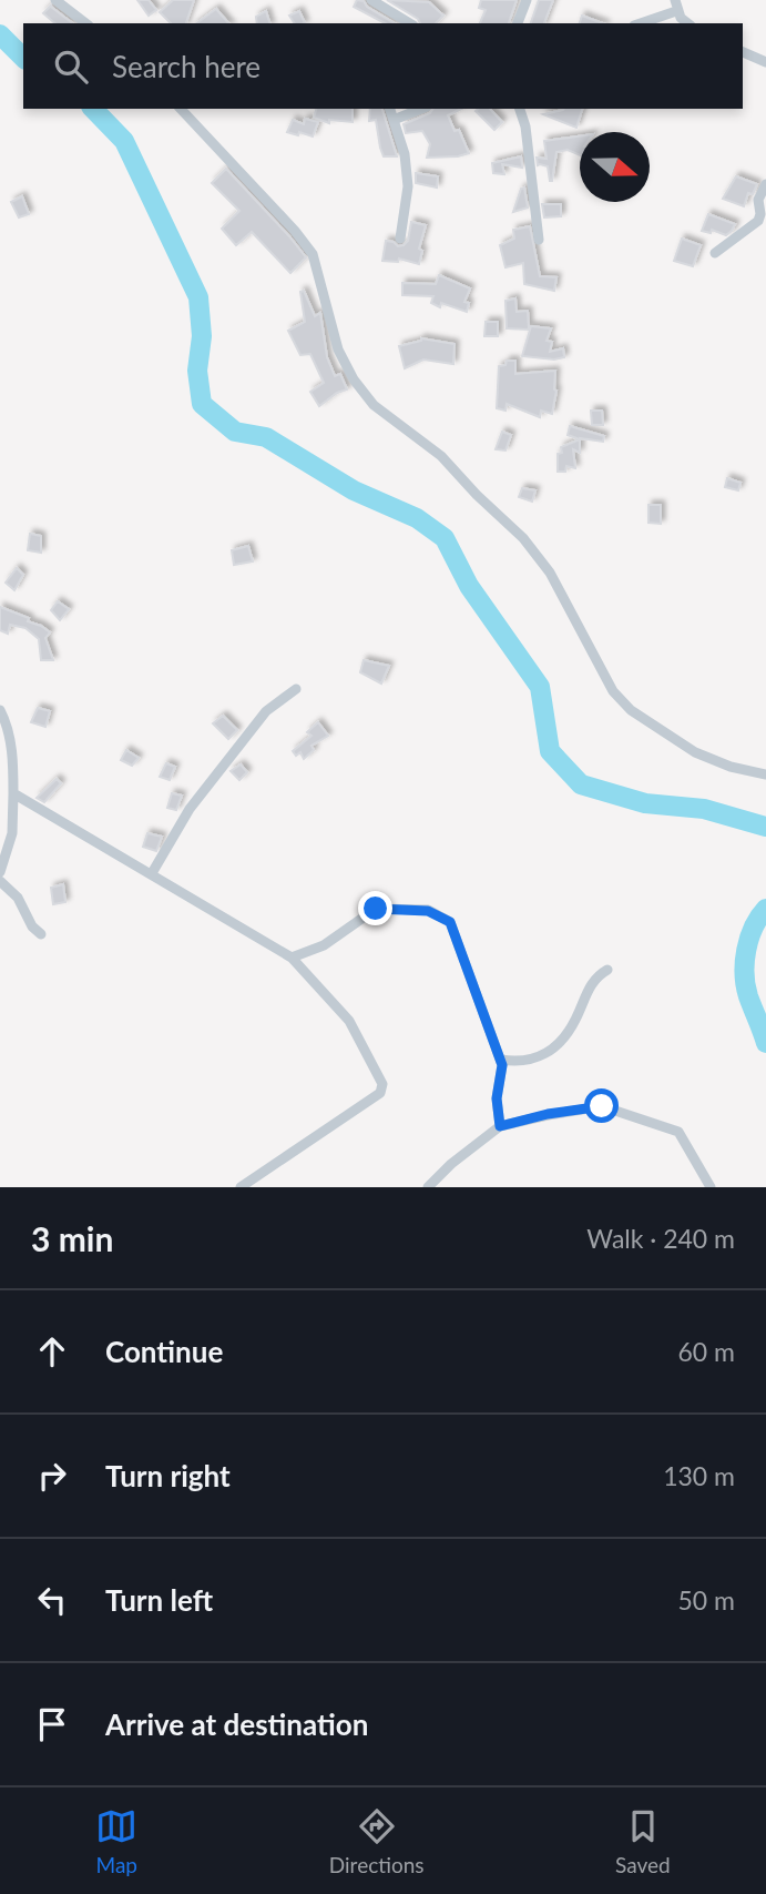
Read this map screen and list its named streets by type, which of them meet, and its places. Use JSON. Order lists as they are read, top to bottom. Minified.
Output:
{"north":"right","page":{"search":"Search here","heading":["3 min","Walk · 240 m"],"list":[["Continue","60 m"],["Turn right","130 m"],["Turn left","50 m"],"Arrive at destination"],"nav":["Map","Directions","Saved"]}}
